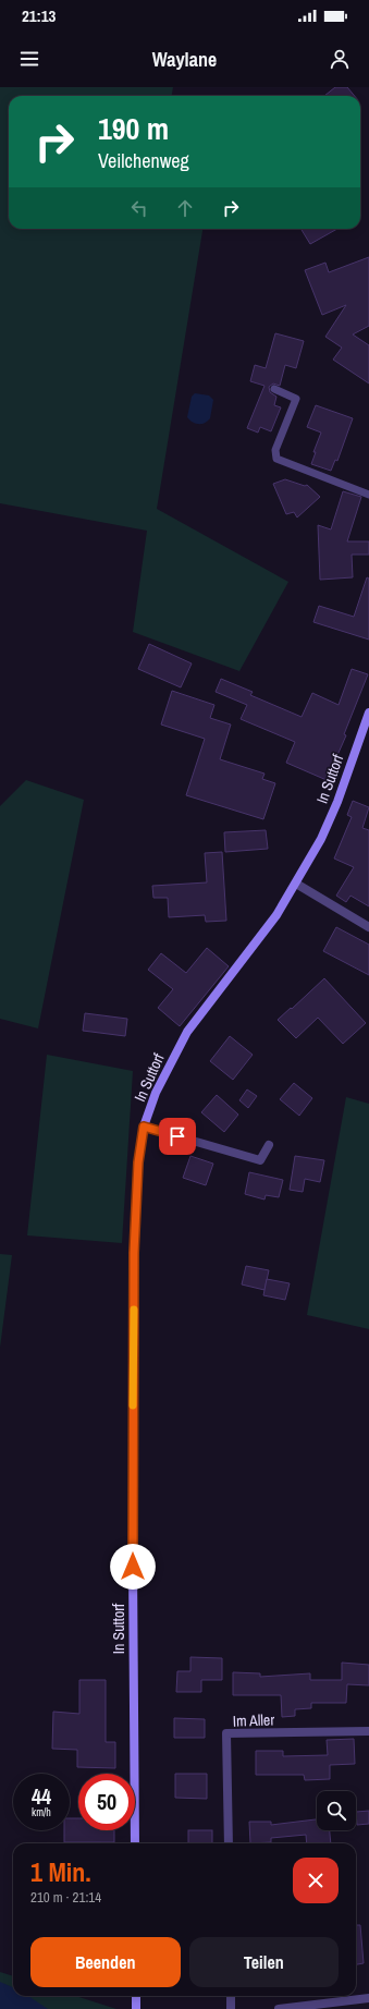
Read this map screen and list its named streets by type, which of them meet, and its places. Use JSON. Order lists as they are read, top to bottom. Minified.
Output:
{"streets":{"main road":["In Suttorf"],"street":["Im Aller"]},"page":{"status":"21:13","header":"Waylane","turn":["190 m","Veilchenweg"],"speed":"44 km/h","limit":"50","heading":["1 Min.","210 m · 21:14"],"buttons":["Beenden","Teilen"]}}
